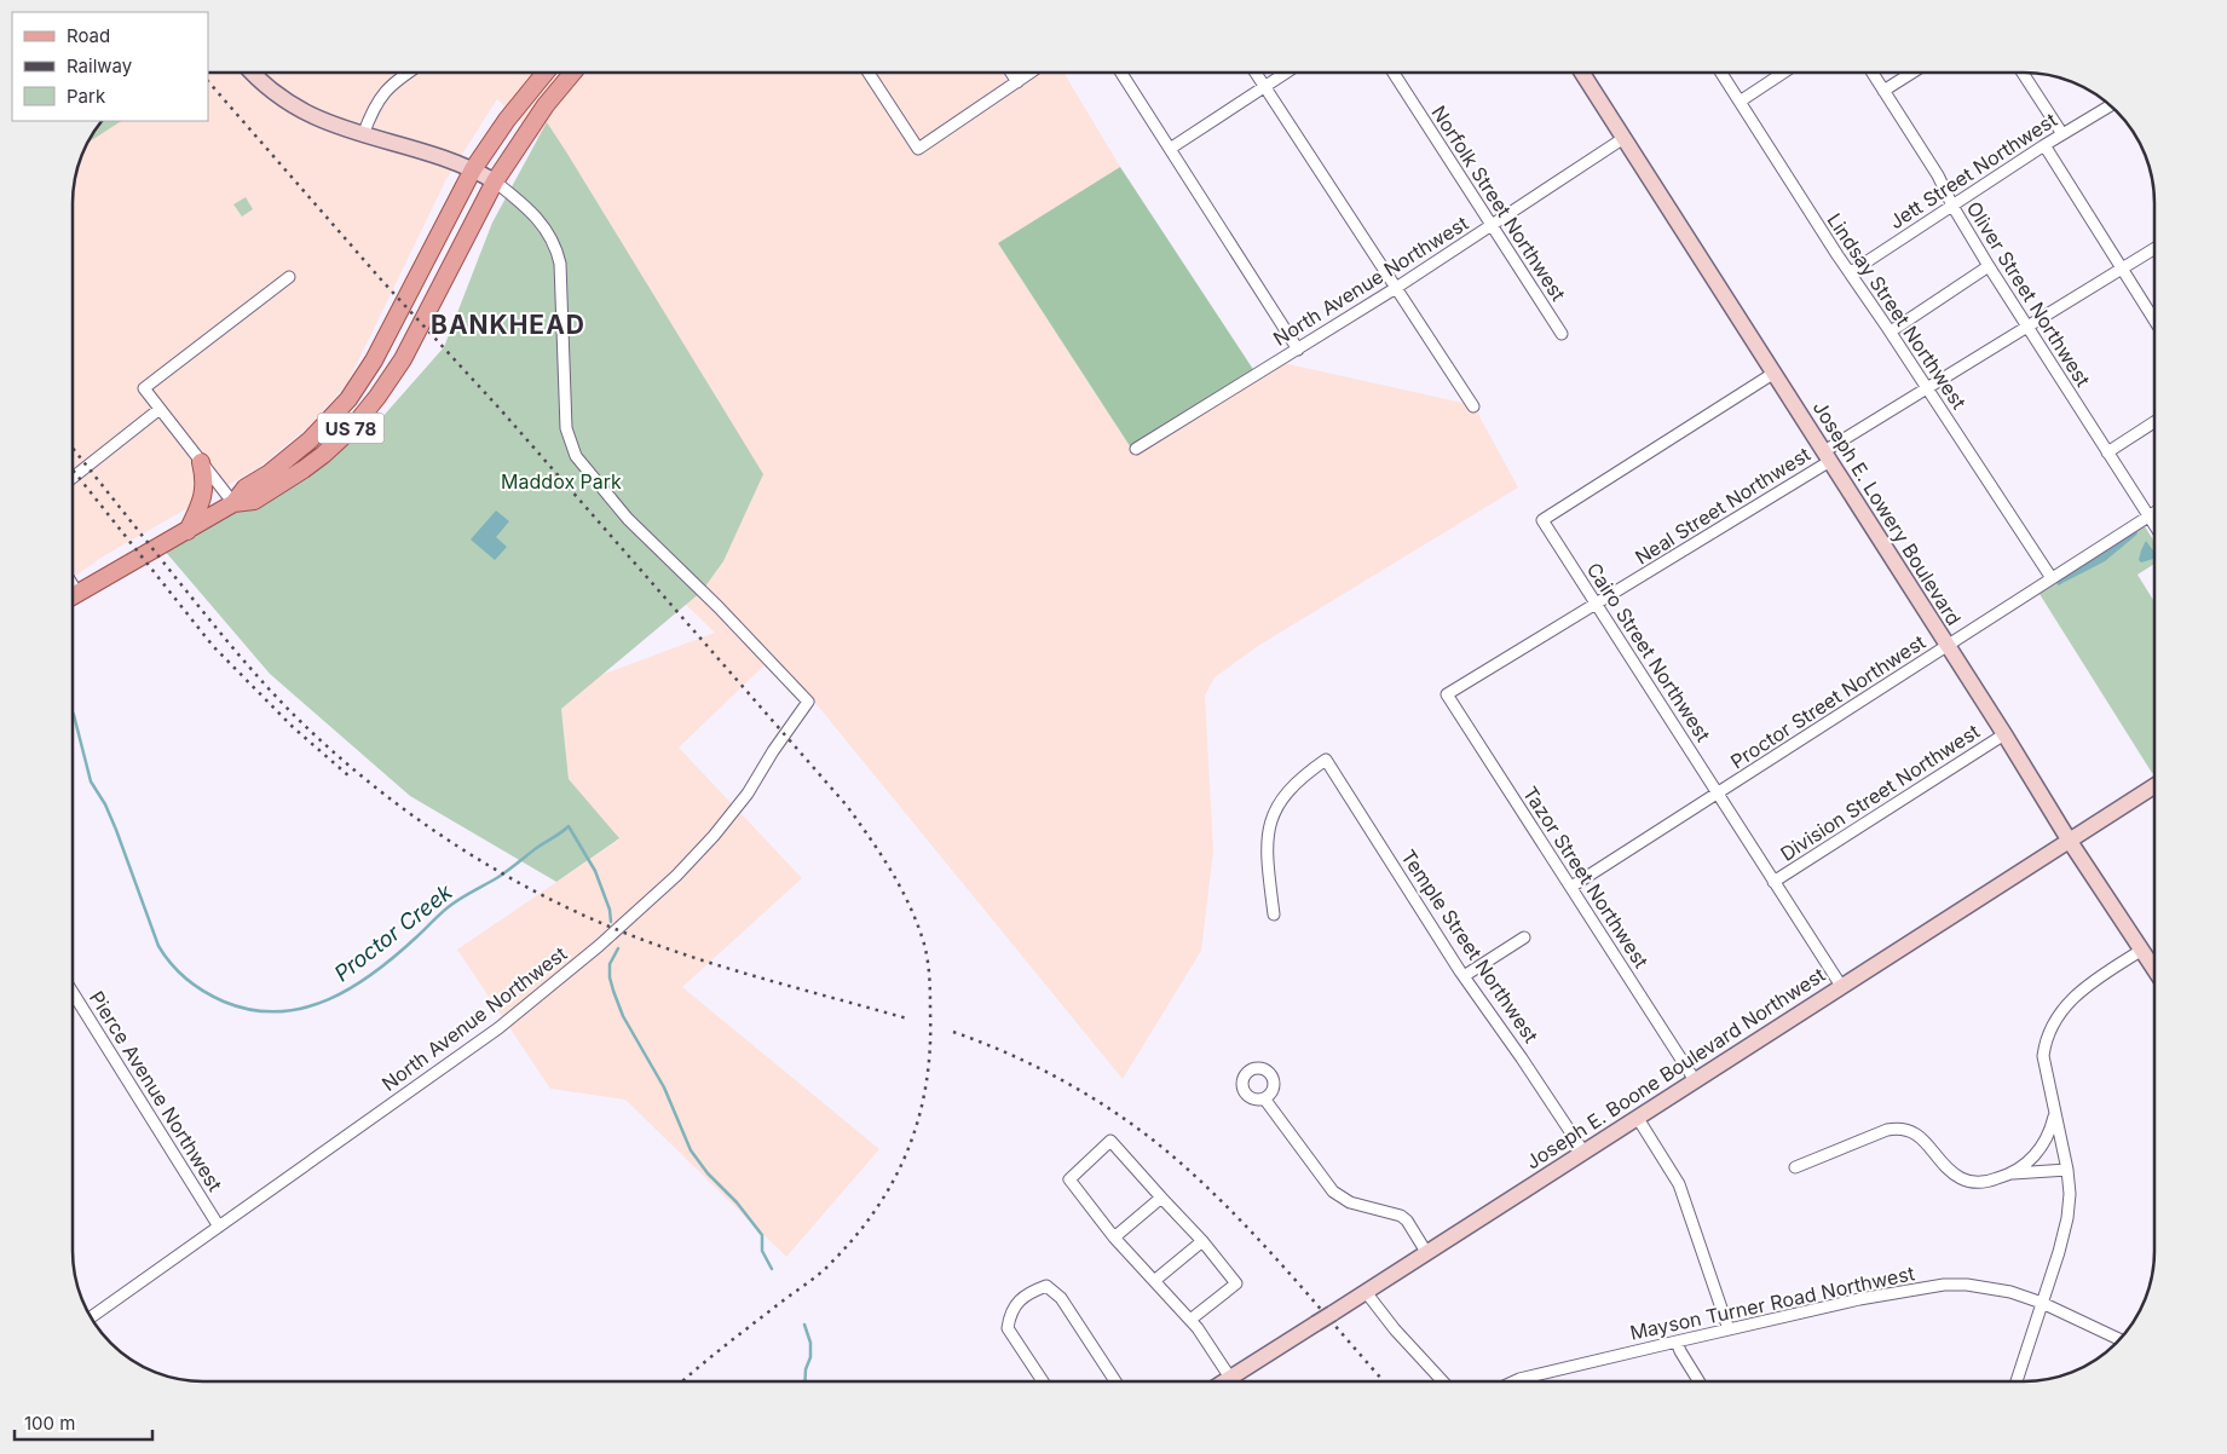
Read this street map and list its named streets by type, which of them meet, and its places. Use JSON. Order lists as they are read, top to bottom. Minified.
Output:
{"streets":{"main road":["US 78","Joseph E. Lowery Boulevard","Joseph E. Boone Boulevard Northwest"],"street":["Jett Street Northwest","Norfolk Street Northwest","North Avenue Northwest","Oliver Street Northwest","Lindsay Street Northwest","Neal Street Northwest","Cairo Street Northwest","Proctor Street Northwest","Division Street Northwest","Tazor Street Northwest","Temple Street Northwest","Pierce Avenue Northwest","Mayson Turner Road Northwest"]},"crossings":[["Jett Street Northwest","Oliver Street Northwest"],["Jett Street Northwest","Lindsay Street Northwest"],["Norfolk Street Northwest","North Avenue Northwest"],["North Avenue Northwest","US 78"],["North Avenue Northwest","Joseph E. Lowery Boulevard"],["North Avenue Northwest","Pierce Avenue Northwest"],["Oliver Street Northwest","Neal Street Northwest"],["Oliver Street Northwest","Proctor Street Northwest"],["Lindsay Street Northwest","Neal Street Northwest"],["Lindsay Street Northwest","Proctor Street Northwest"],["Neal Street Northwest","Joseph E. Lowery Boulevard"],["Neal Street Northwest","Cairo Street Northwest"],["Neal Street Northwest","Tazor Street Northwest"],["Joseph E. Lowery Boulevard","Cairo Street Northwest"],["Joseph E. Lowery Boulevard","Proctor Street Northwest"],["Joseph E. Lowery Boulevard","Division Street Northwest"],["Joseph E. Lowery Boulevard","Joseph E. Boone Boulevard Northwest"],["Cairo Street Northwest","Proctor Street Northwest"],["Cairo Street Northwest","Division Street Northwest"],["Cairo Street Northwest","Joseph E. Boone Boulevard Northwest"],["Proctor Street Northwest","Tazor Street Northwest"],["Tazor Street Northwest","Joseph E. Boone Boulevard Northwest"],["Temple Street Northwest","Joseph E. Boone Boulevard Northwest"]],"districts":["BANKHEAD"],"water":["Proctor Creek"],"parks":["Maddox Park"],"legend":["Road","Railway","Park"],"scale_bar":"100 m"}
